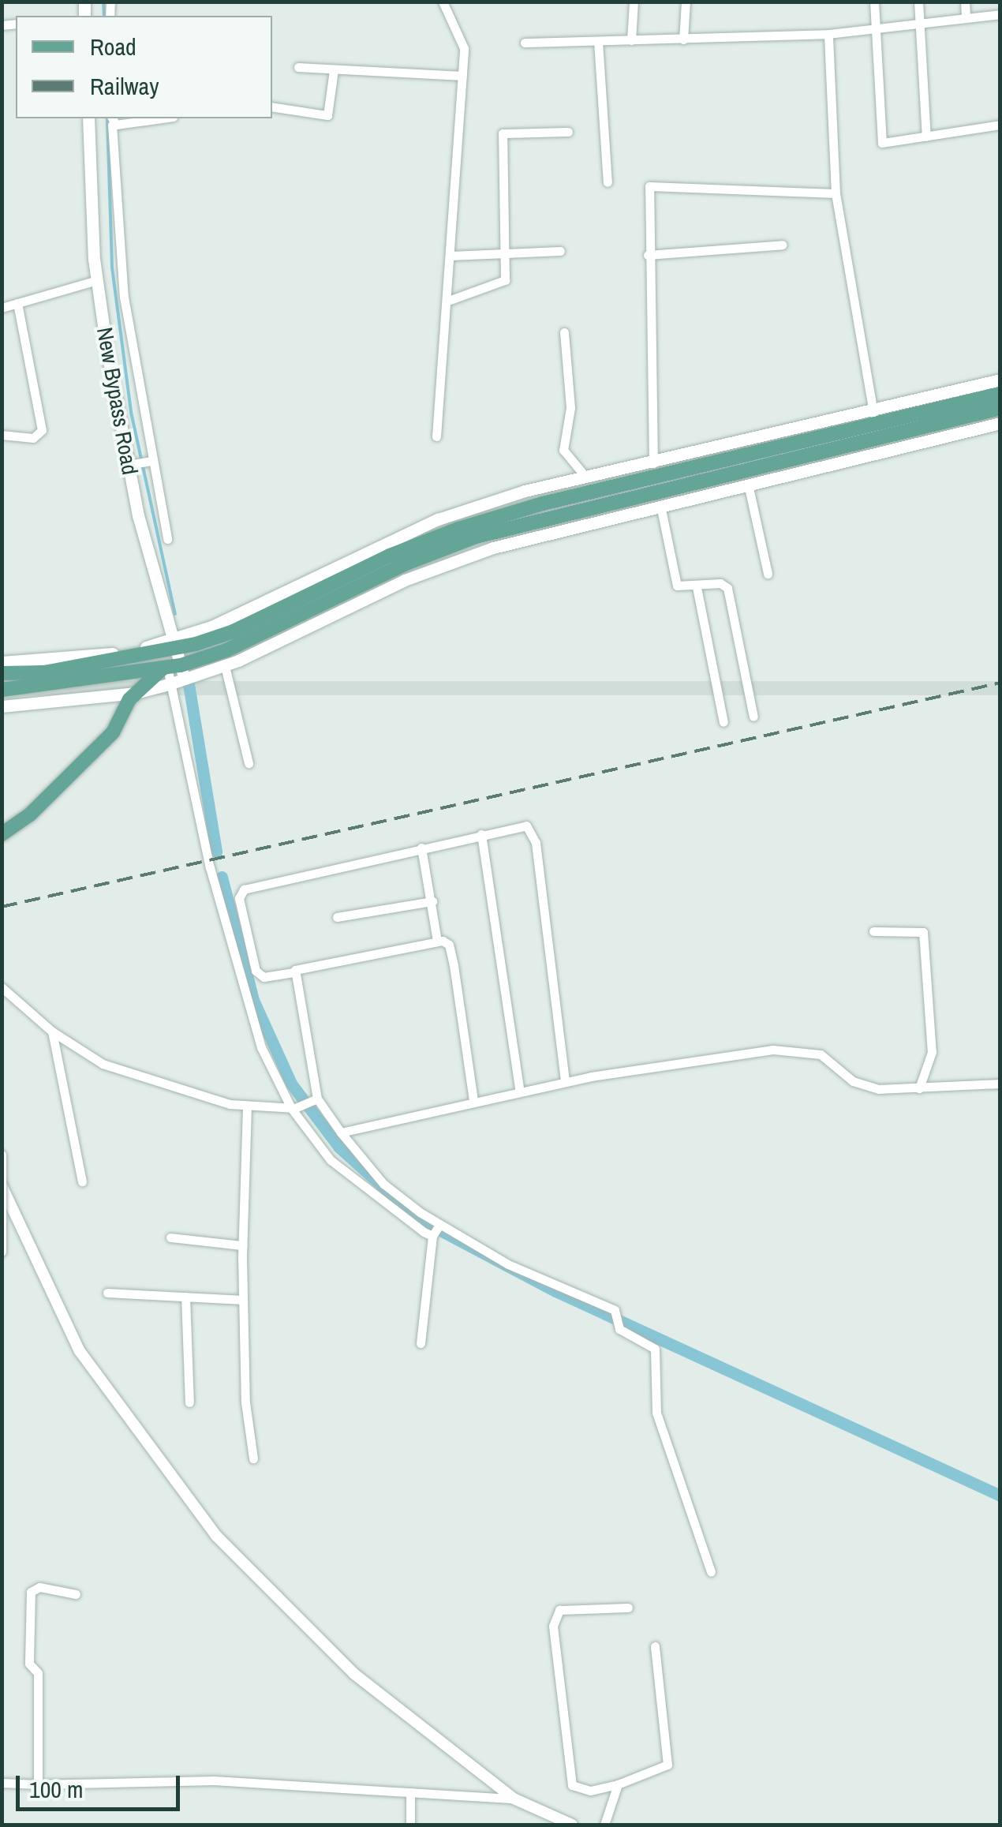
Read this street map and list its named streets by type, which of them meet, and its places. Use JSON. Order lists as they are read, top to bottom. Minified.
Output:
{"streets":{"main road":["New Bypass Road"]},"legend":["Road","Railway"],"scale_bar":"100 m"}
